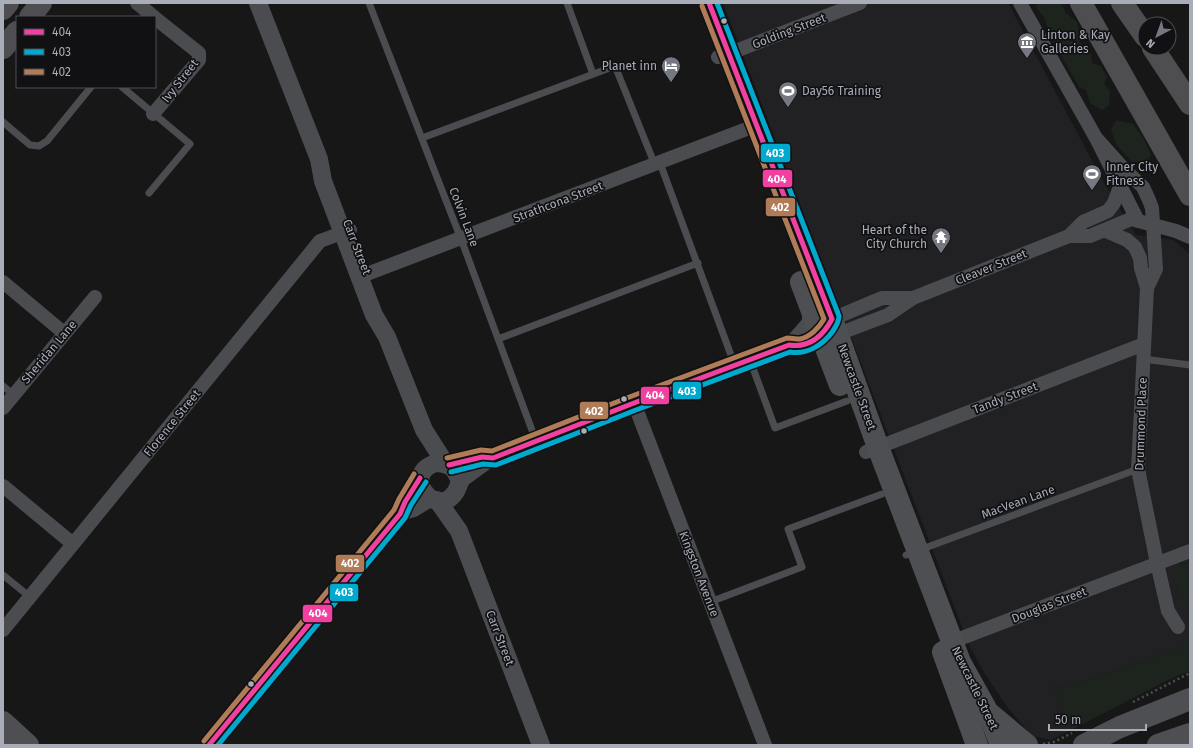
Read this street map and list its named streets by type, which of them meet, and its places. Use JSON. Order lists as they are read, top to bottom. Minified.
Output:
{"streets":{"main road":["Newcastle Street"],"street":["Golding Street","Ivy Street","Strathcona Street","Carr Street","Cleaver Street","Sheridan Lane","Tandy Street","Florence Street","Drummond Place","Kingston Avenue","Douglas Street"],"lane":["Colvin Lane","MacVean Lane"]},"crossings":[["Golding Street","Newcastle Street"],["Strathcona Street","Colvin Lane"],["Strathcona Street","Carr Street"],["Strathcona Street","Newcastle Street"],["Colvin Lane","Cleaver Street"],["Carr Street","Florence Street"],["Cleaver Street","Newcastle Street"],["Cleaver Street","Drummond Place"],["Cleaver Street","Kingston Avenue"],["Newcastle Street","Tandy Street"],["Newcastle Street","MacVean Lane"],["Newcastle Street","Douglas Street"],["Tandy Street","Drummond Place"],["Drummond Place","MacVean Lane"],["Drummond Place","Douglas Street"]],"places":{"museum":["Linton & Kay Galleries"],"hotel":["Planet inn"],"sports":["Day56 Training","Inner City Fitness"],"temple":["Heart of the City Church"]},"lines":["transit line 404","transit line 403","transit line 402"],"legend":["404","403","402"],"scale_bar":"50 m","north":"bottom left"}
